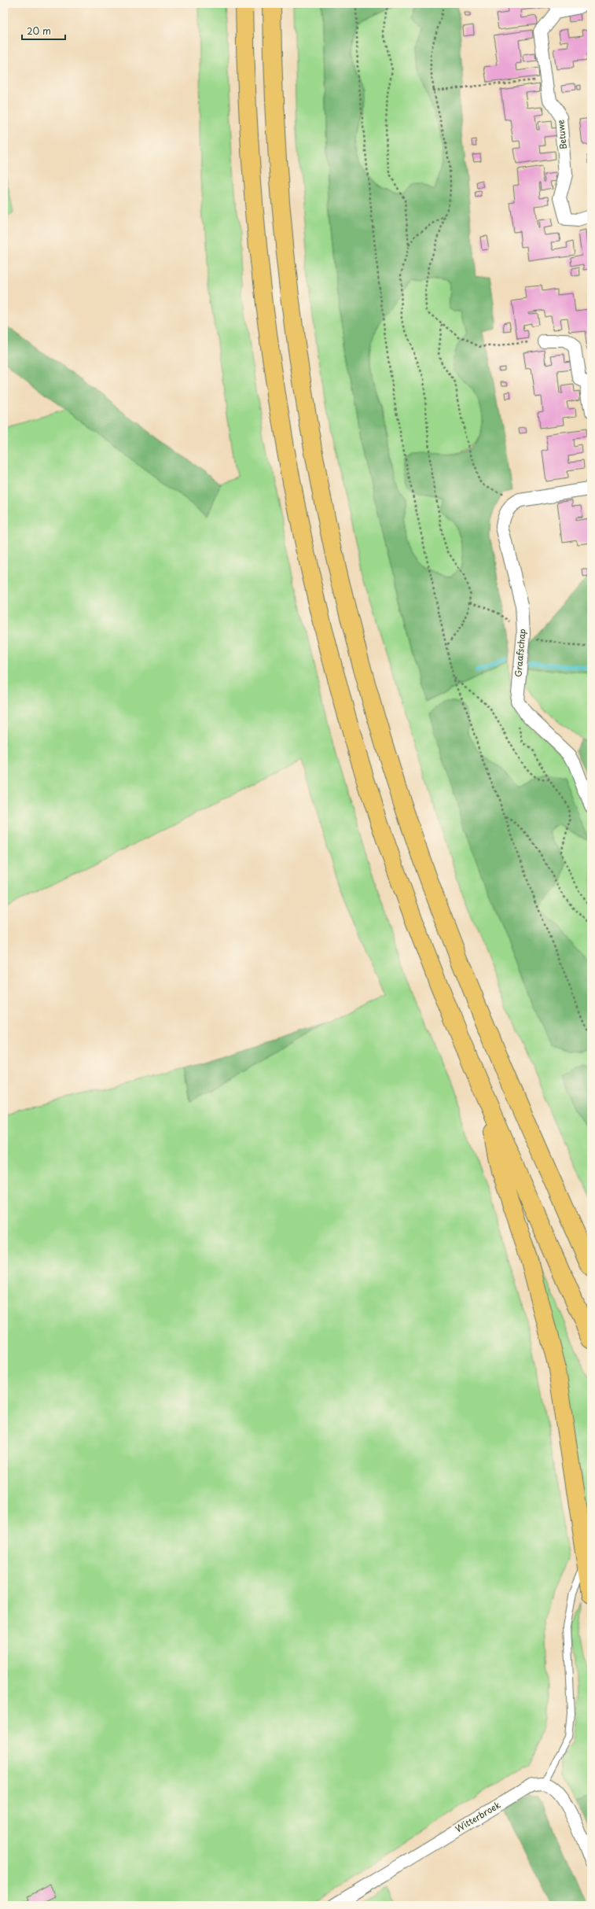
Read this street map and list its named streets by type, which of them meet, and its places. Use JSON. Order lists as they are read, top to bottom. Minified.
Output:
{"streets":{"street":["Betuwe","Graafschap","Witterbroek"]},"scale_bar":"20 m"}
